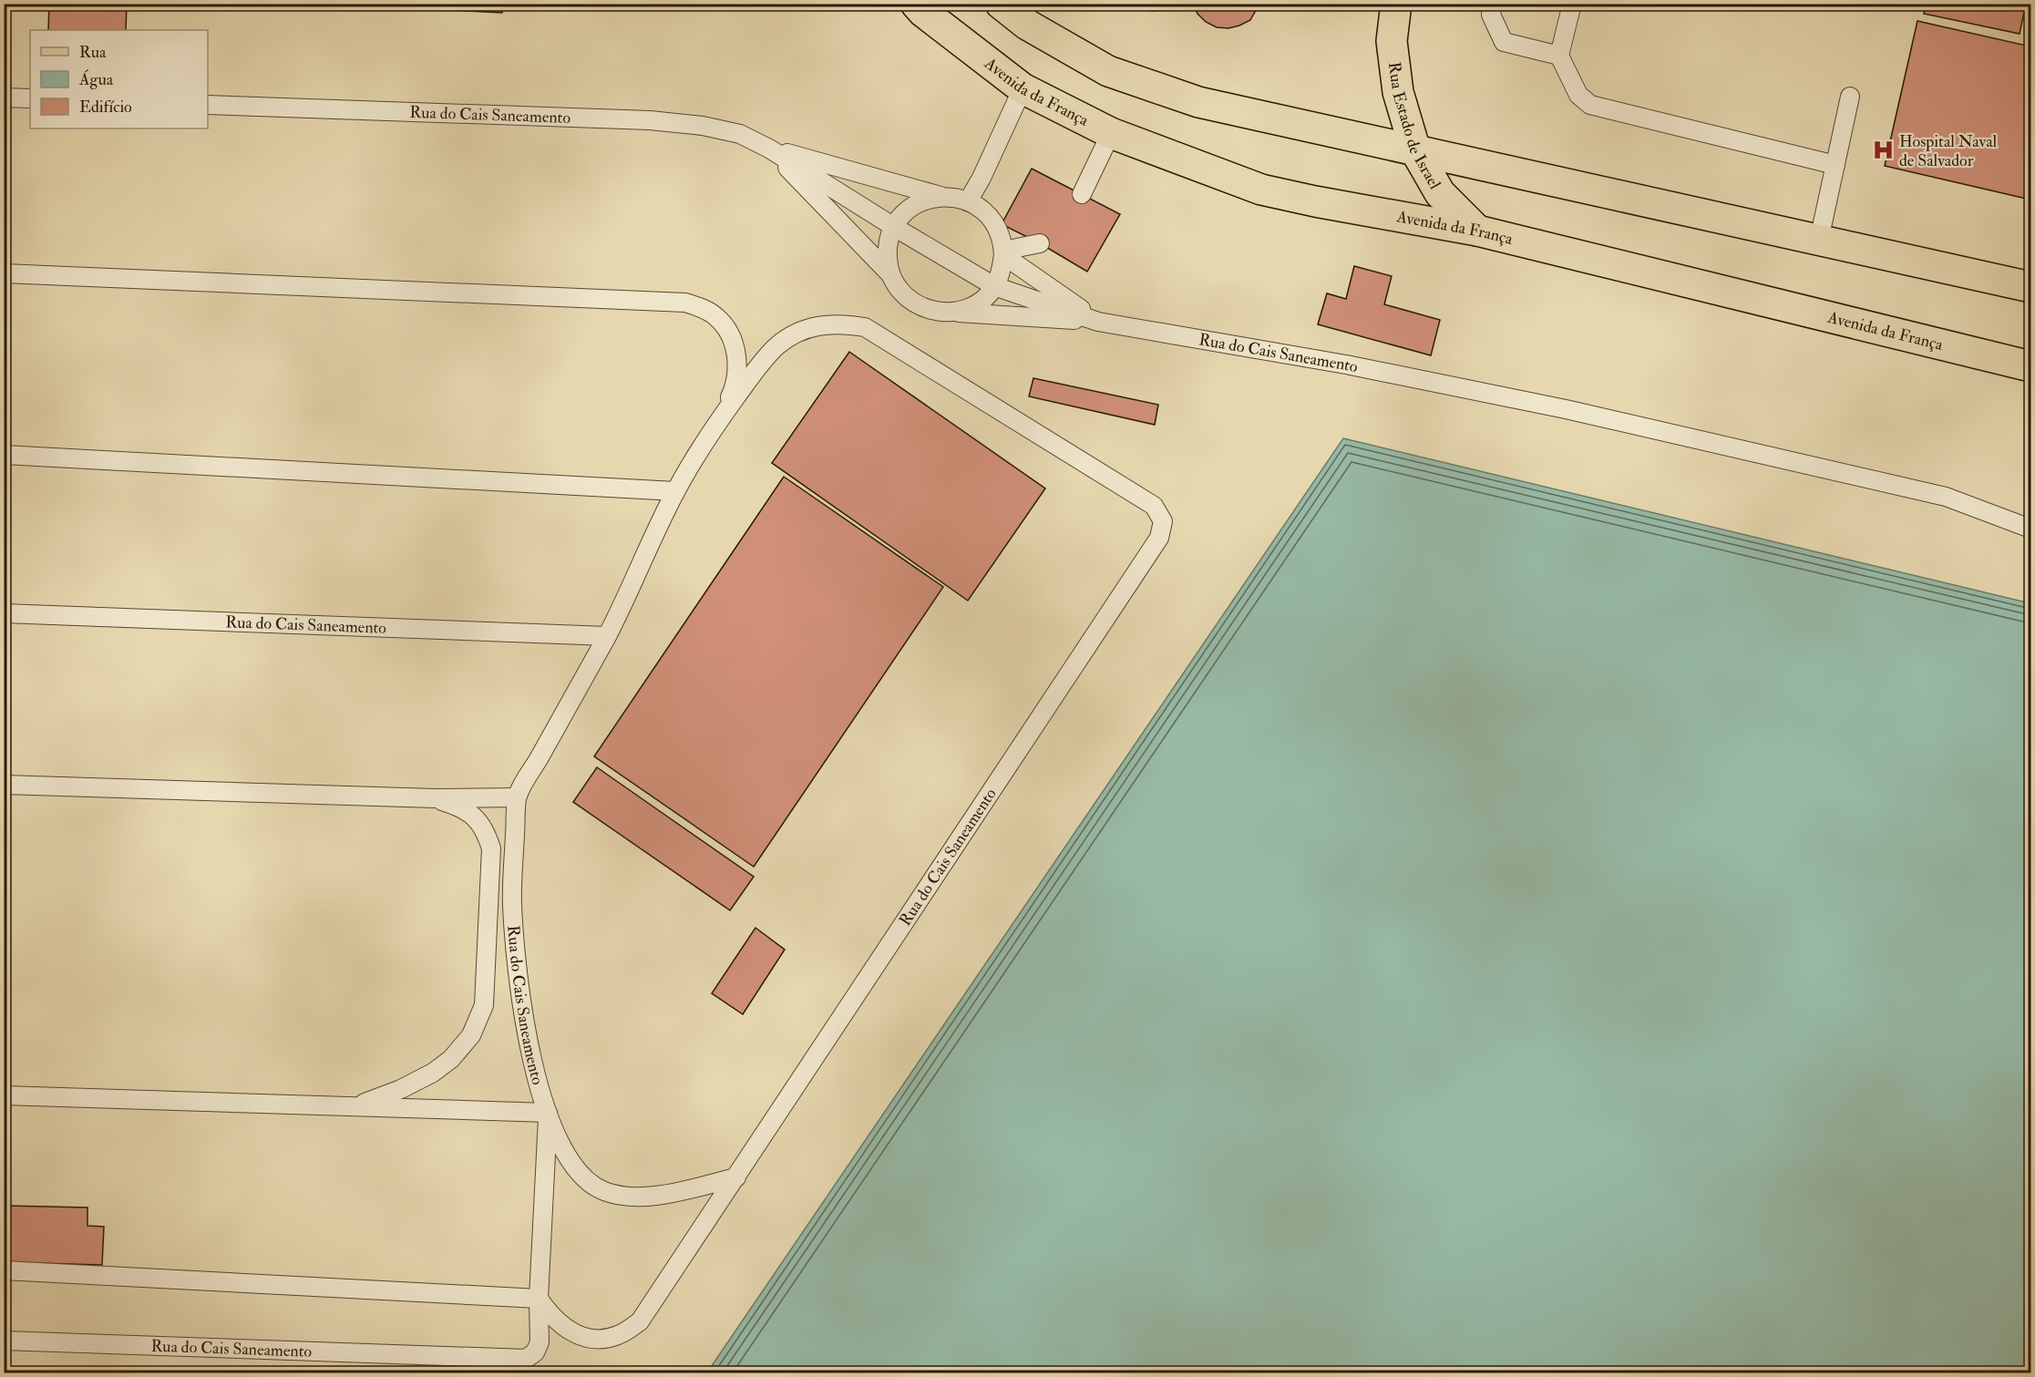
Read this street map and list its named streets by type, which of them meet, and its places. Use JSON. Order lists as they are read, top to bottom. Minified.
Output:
{"streets":{"main road":["Avenida da França","Rua Estado de Israel"],"lane":["Rua do Cais Saneamento"]},"crossings":[["Avenida da França","Rua Estado de Israel"]],"places":{"hospital":["Hospital Naval de Salvador"]},"legend":["Rua","Água","Edifício"]}
